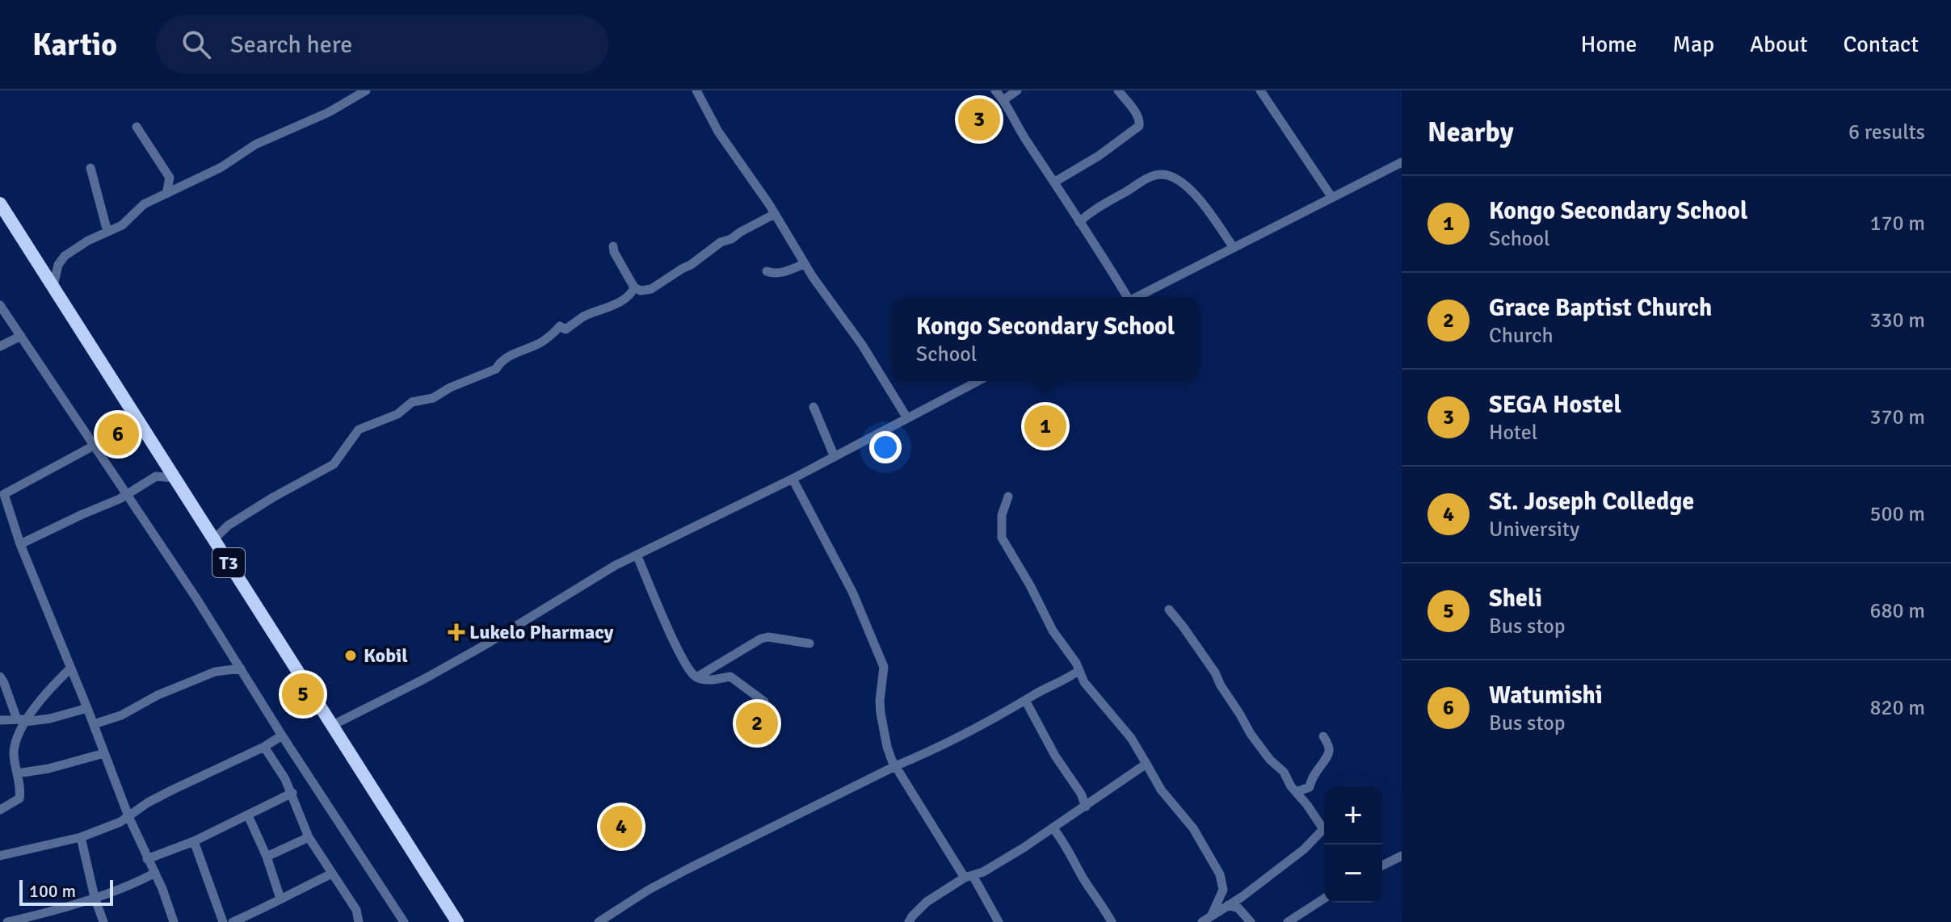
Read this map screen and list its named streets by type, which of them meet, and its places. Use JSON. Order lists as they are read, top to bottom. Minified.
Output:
{"streets":{"highway":["T3"]},"places":{"health":["Lukelo Pharmacy"],"other":["Kobil"]},"scale_bar":"100 m","page":{"header":"Kartio","search":"Search here","nav":["Home","Map","About","Contact"],"heading":["Nearby","6 results"],"pins":["3","1","6","5","2","4"],"list":[{"mark":"1","name":"Kongo Secondary School","note":"School","value":"170 m"},{"mark":"2","name":"Grace Baptist Church","note":"Church","value":"330 m"},{"mark":"3","name":"SEGA Hostel","note":"Hotel","value":"370 m"},{"mark":"4","name":"St. Joseph Colledge","note":"University","value":"500 m"},{"mark":"5","name":"Sheli","note":"Bus stop","value":"680 m"},{"mark":"6","name":"Watumishi","note":"Bus stop","value":"820 m"}],"popup":["Kongo Secondary School","School"],"map_buttons":["+","−"],"scale":"100 m"}}
